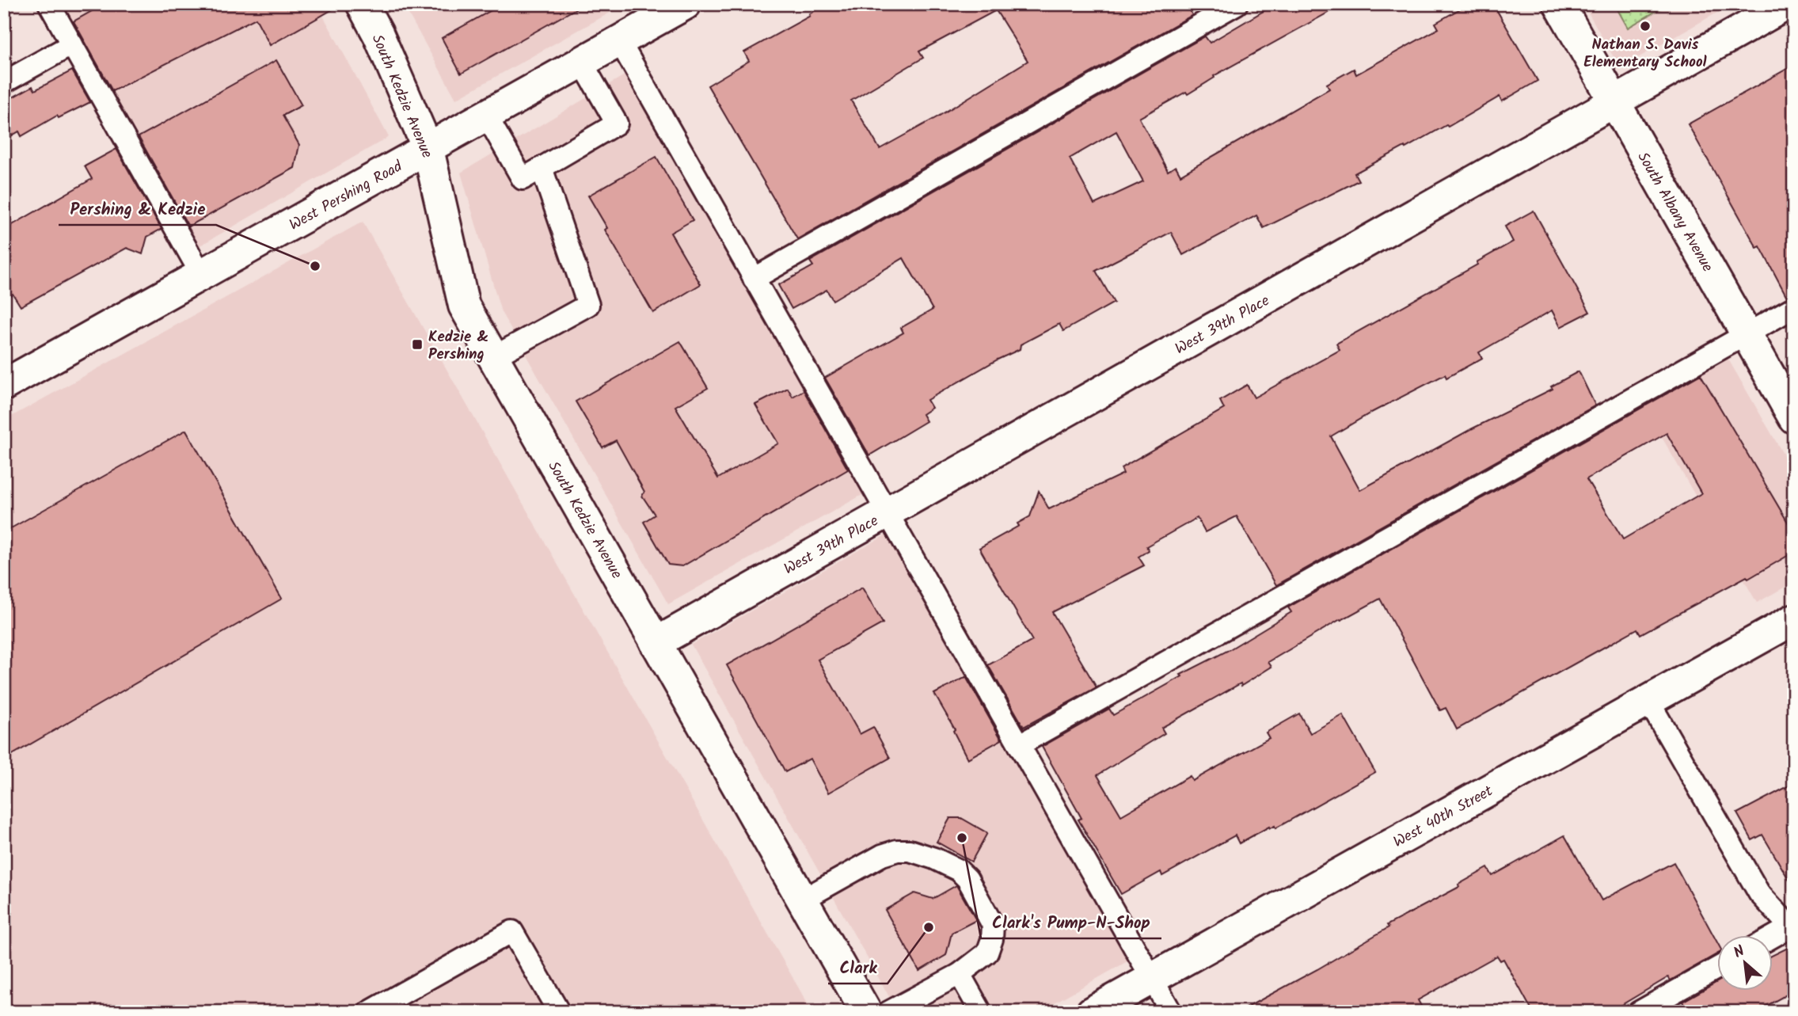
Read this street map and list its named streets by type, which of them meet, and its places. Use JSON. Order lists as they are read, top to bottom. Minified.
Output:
{"streets":{"street":["South Kedzie Avenue","West Pershing Road","South Albany Avenue","West 39th Place","West 40th Street"]},"crossings":[["South Kedzie Avenue","West Pershing Road"],["South Kedzie Avenue","West 39th Place"],["South Albany Avenue","West 39th Place"]],"places":{"other":["Nathan S. Davis Elementary School","Pershing & Kedzie","Clark's Pump-N-Shop","Clark"],"transit":["Kedzie & Pershing"]},"north":"top left"}
